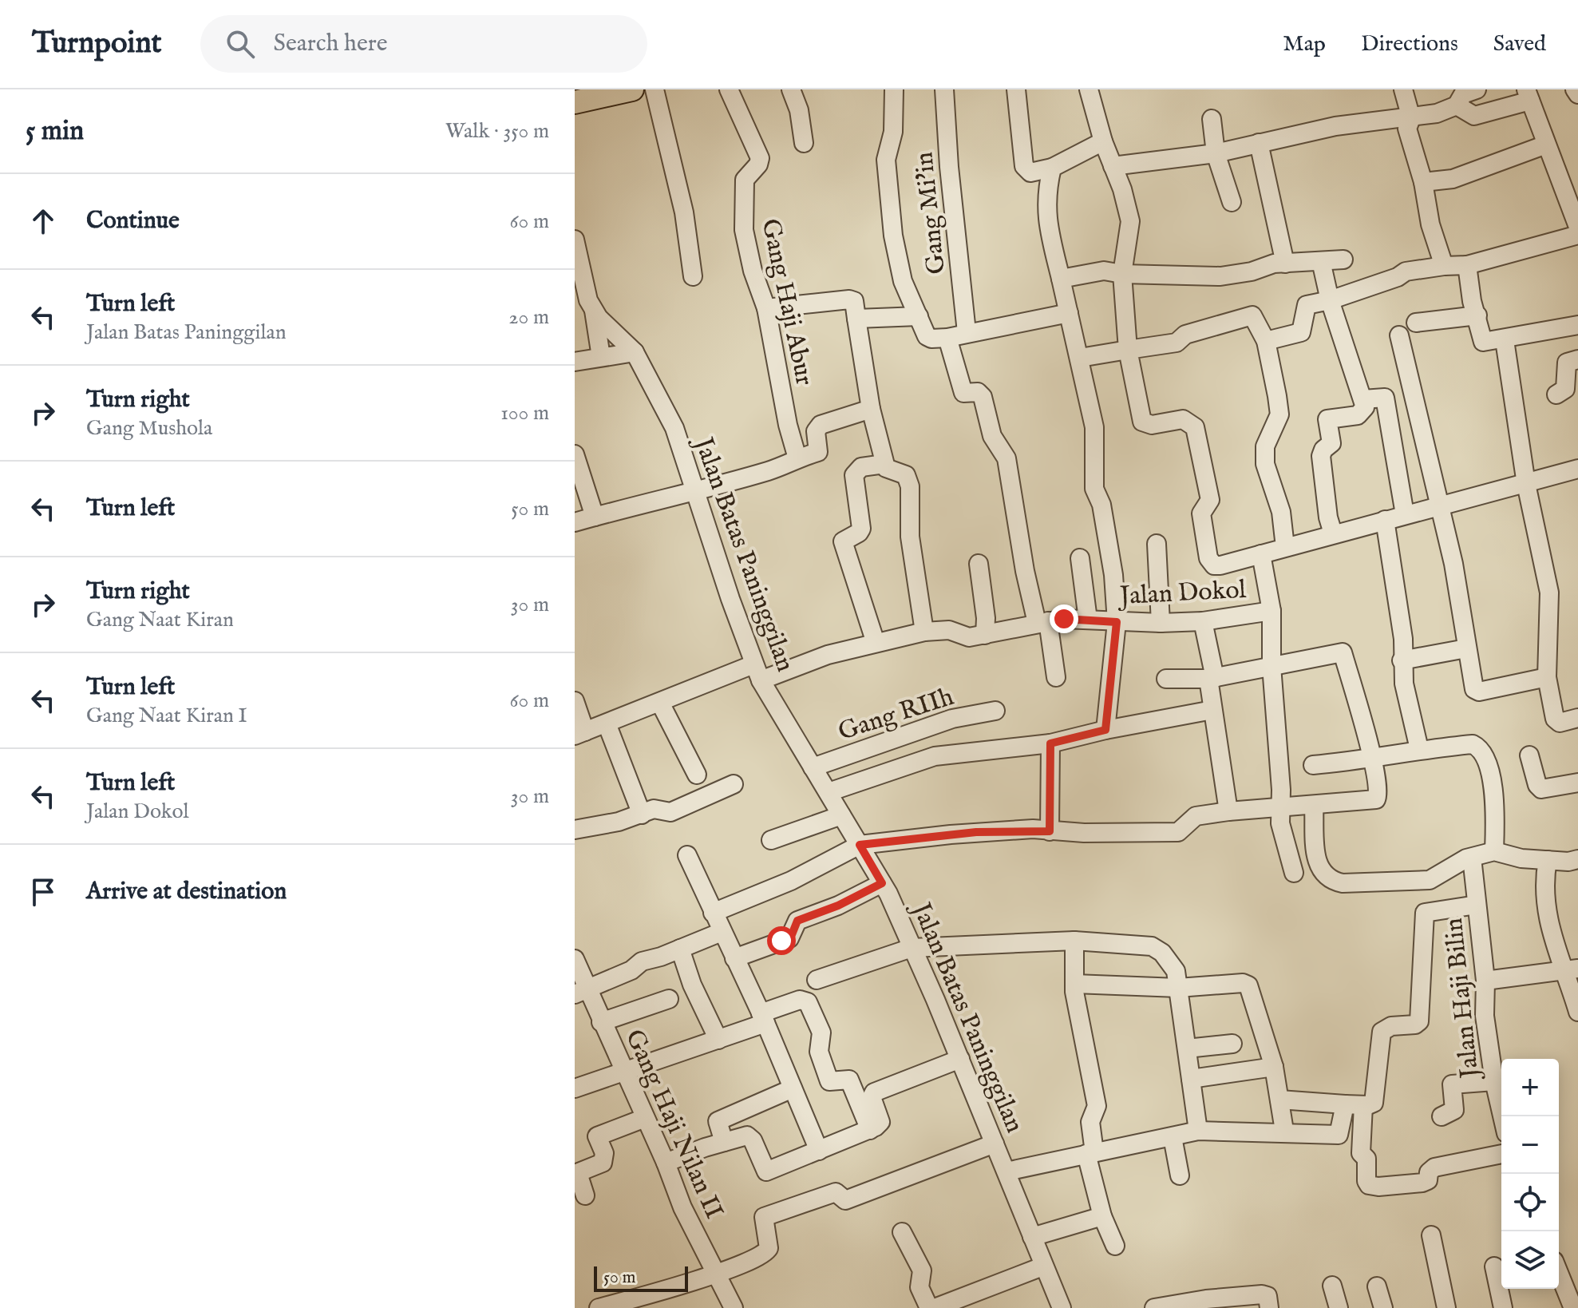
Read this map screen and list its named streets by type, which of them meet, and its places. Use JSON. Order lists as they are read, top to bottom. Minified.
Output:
{"streets":{"street":["Gang Mi'in","Gang Haji Abur","Jalan Batas Paninggilan","Jalan Dokol","Gang RIIh","Jalan Haji Bilin","Gang Haji Nilan II"]},"crossings":[["Jalan Batas Paninggilan","Jalan Dokol"],["Jalan Batas Paninggilan","Gang RIIh"]],"scale_bar":"50 m","page":{"header":"Turnpoint","search":"Search here","nav":["Map","Directions","Saved"],"heading":["5 min","Walk · 350 m"],"list":[["Continue","60 m"],["Turn left","Jalan Batas Paninggilan","20 m"],["Turn right","Gang Mushola","100 m"],["Turn left","50 m"],["Turn right","Gang Naat Kiran","30 m"],["Turn left","Gang Naat Kiran I","60 m"],["Turn left","Jalan Dokol","30 m"],"Arrive at destination"],"map_buttons":["+","−"],"scale":"50 m"}}
